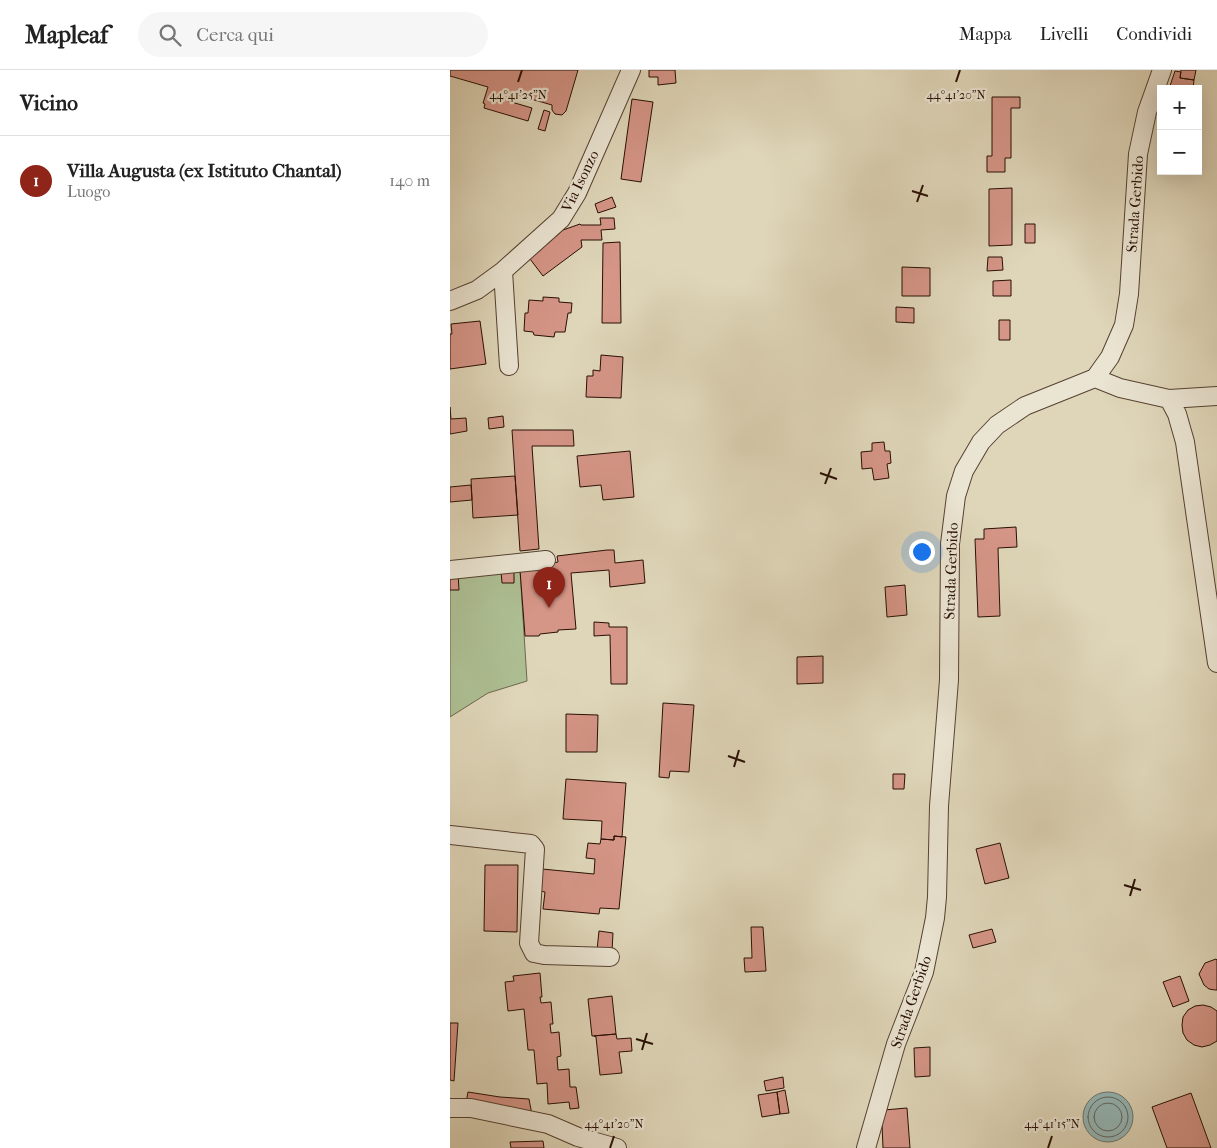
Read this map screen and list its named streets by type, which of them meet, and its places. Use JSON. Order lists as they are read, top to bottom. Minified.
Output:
{"streets":{"street":["Via Isonzo","Strada Gerbido"]},"page":{"header":"Mapleaf","search":"Cerca qui","nav":["Mappa","Livelli","Condividi"],"heading":"Vicino","map_buttons":["+","−"],"list":[{"mark":"1","name":"Villa Augusta (ex Istituto Chantal)","note":"Luogo","value":"140 m"}],"pins":"1"},"coordinates":["44°41'25\"N","44°41'20\"N","44°41'15\"N"]}
